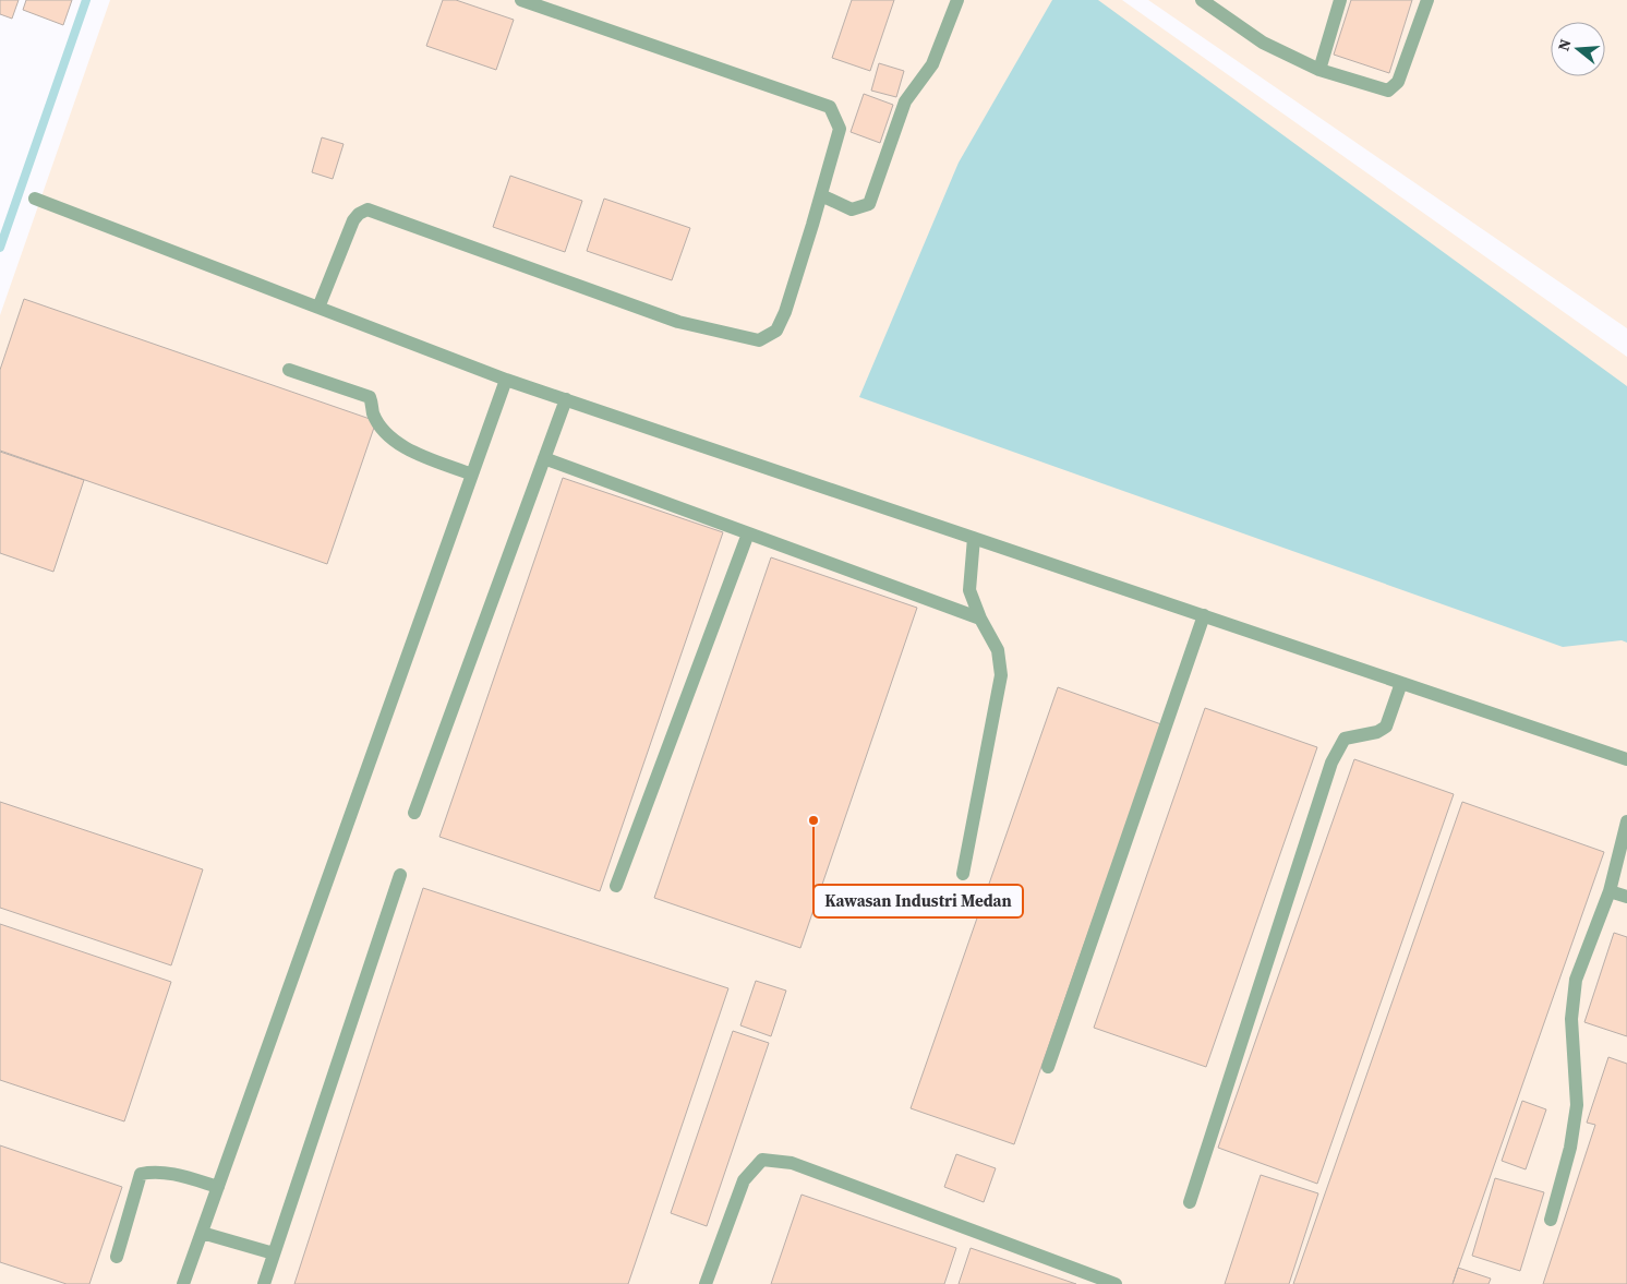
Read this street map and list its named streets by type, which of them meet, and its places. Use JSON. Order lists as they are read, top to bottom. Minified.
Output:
{"places":["Kawasan Industri Medan"],"north":"left"}
